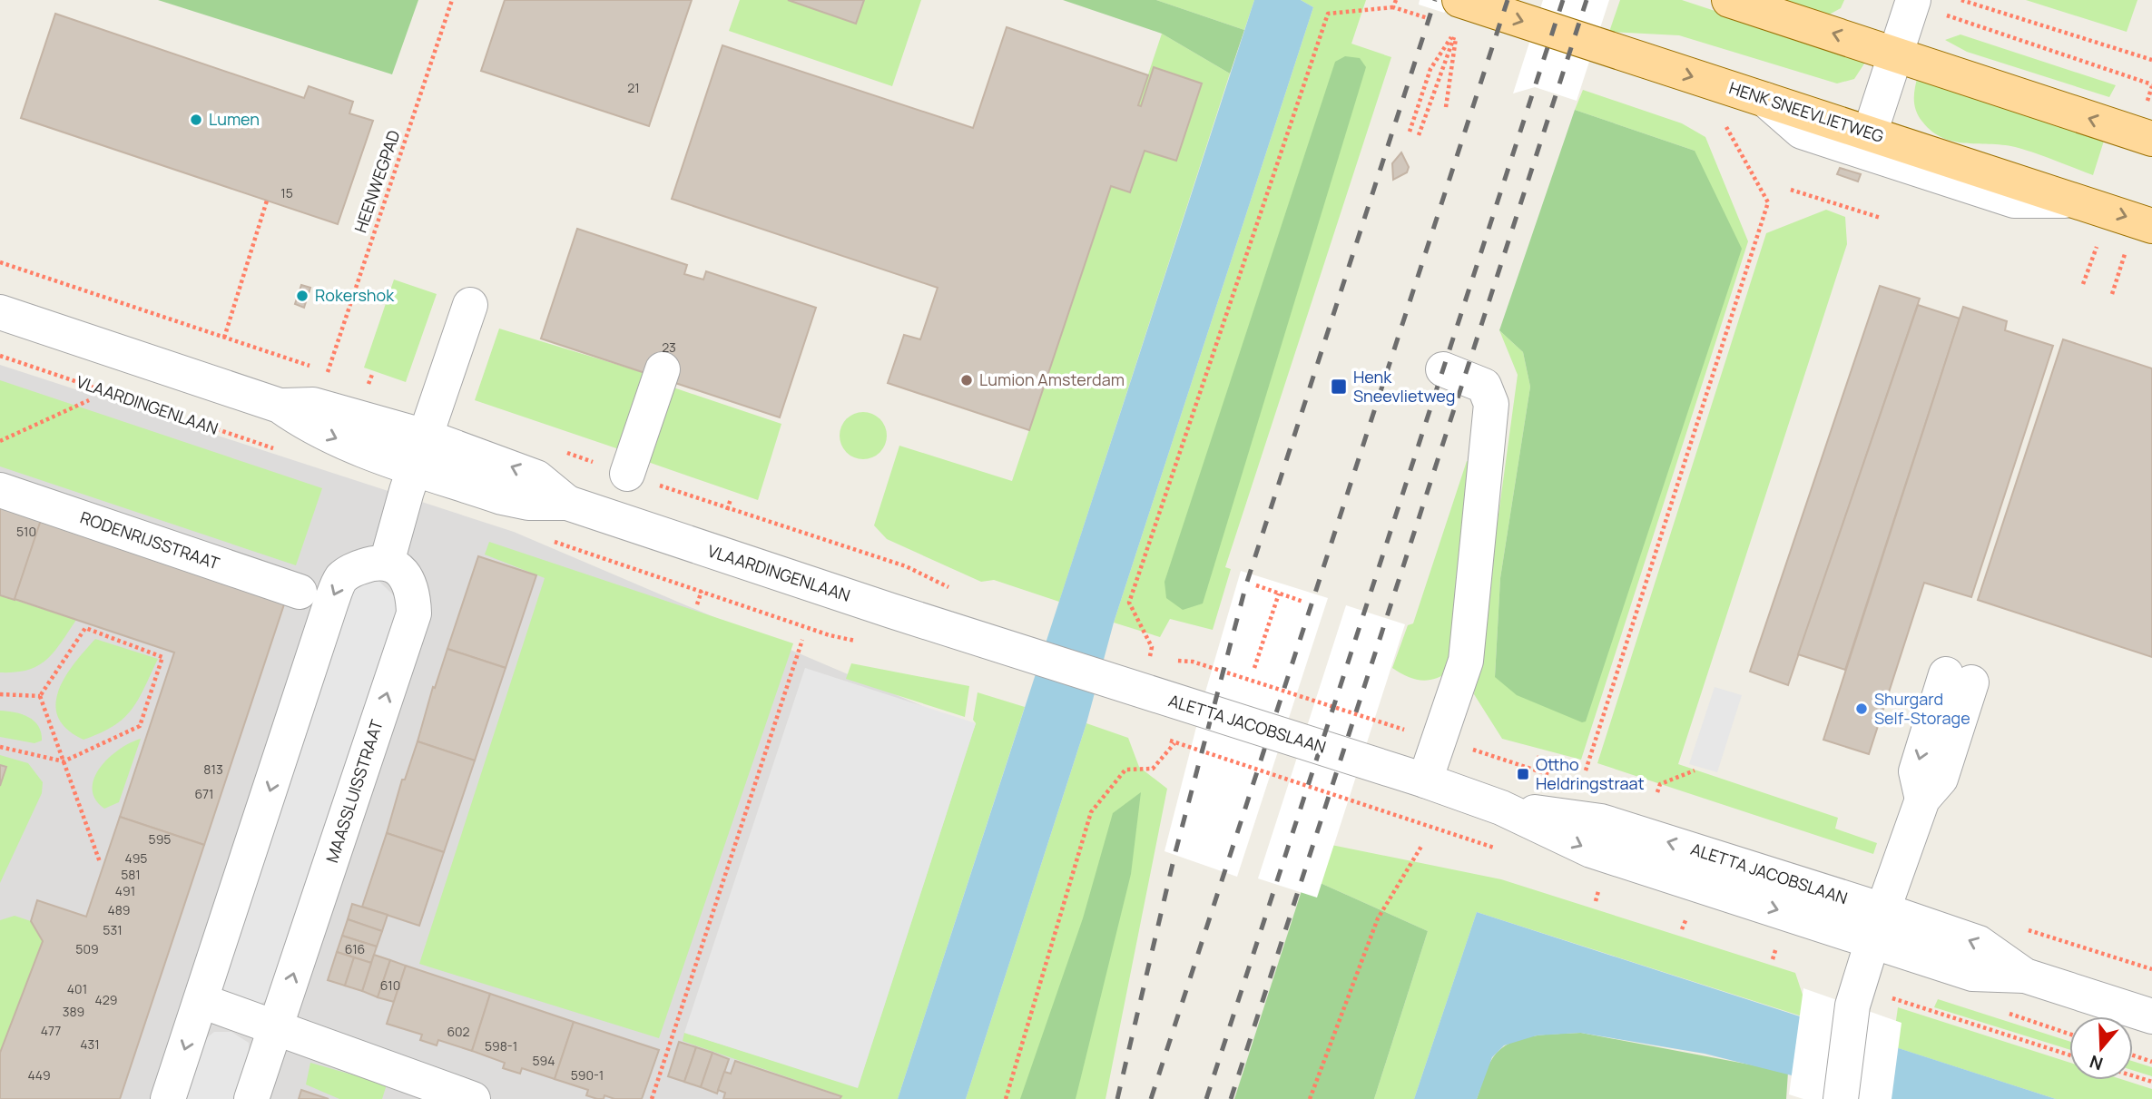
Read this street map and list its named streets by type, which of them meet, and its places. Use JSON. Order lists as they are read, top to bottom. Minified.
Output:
{"streets":{"main road":["HENK SNEEVLIETWEG"],"street":["VLAARDINGENLAAN","RODENRIJSSTRAAT","ALETTA JACOBSLAAN","MAASSLUISSTRAAT"],"path":["HEENWEGPAD"]},"crossings":[["VLAARDINGENLAAN","ALETTA JACOBSLAAN"]],"one_way":["HENK SNEEVLIETWEG"],"places":{"other":["Lumen","Rokershok","Lumion Amsterdam","Shurgard Self-Storage"],"transit":["Henk Sneevlietweg","Ottho Heldringstraat"]},"house_numbers":["21","15","23","510","813","671","595","495","581","491","489","531","509","616","610","401","429","389","477","602","431","598-1","594","449","590-1"],"north":"bottom"}
